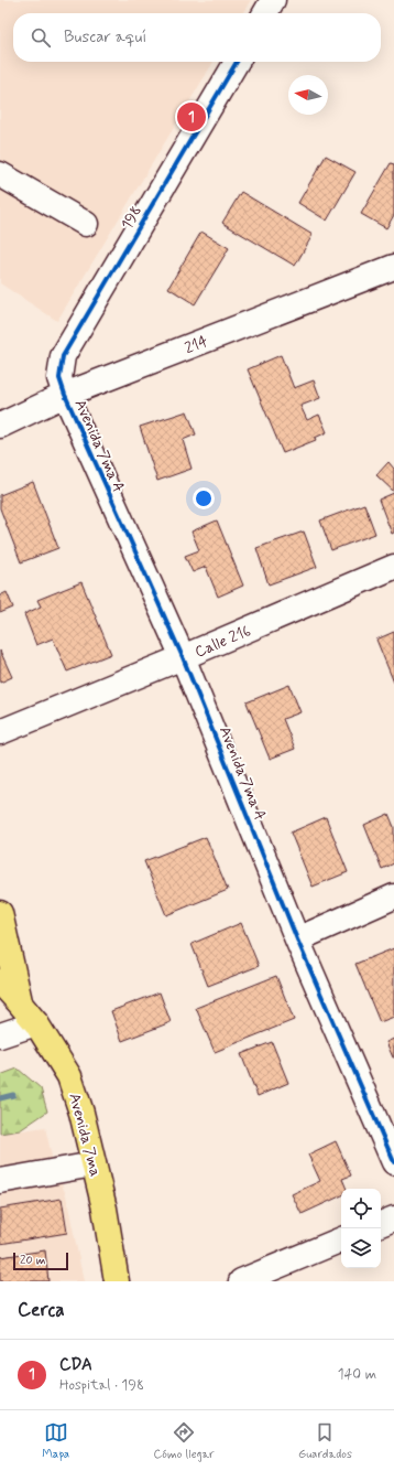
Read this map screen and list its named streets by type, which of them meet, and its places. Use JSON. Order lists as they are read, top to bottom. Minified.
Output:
{"streets":{"main road":["Avenida 7ma"],"street":["198","214","Avenida 7ma A","Calle 216"]},"crossings":[["198","214"],["198","Avenida 7ma A"],["214","Avenida 7ma A"],["Avenida 7ma A","Calle 216"]],"scale_bar":"20 m","north":"left","page":{"search":"Buscar aquí","pins":"1","scale":"20 m","heading":"Cerca","list":[{"mark":"1","name":"CDA","note":"Hospital · 198","value":"140 m"}],"nav":["Mapa","Cómo llegar","Guardados"]}}
